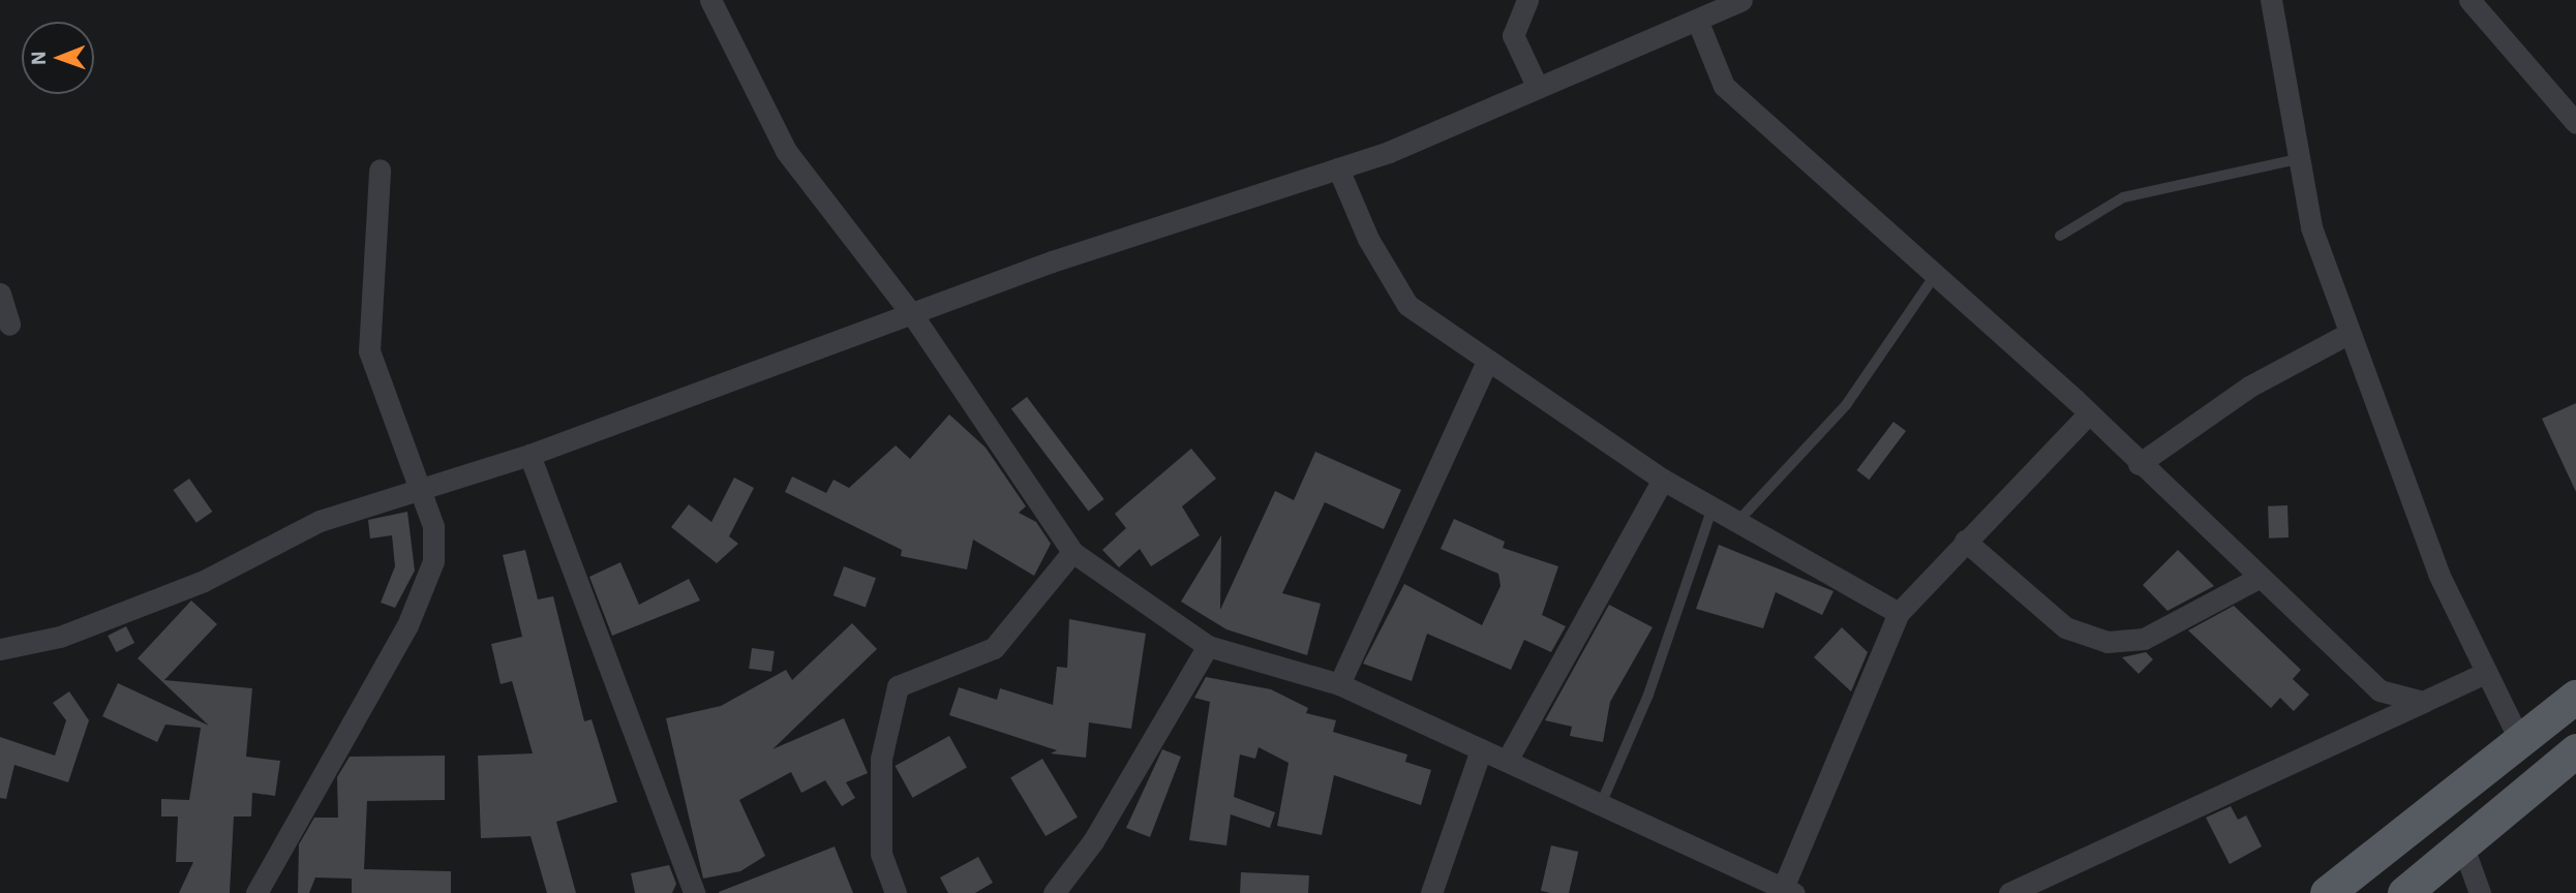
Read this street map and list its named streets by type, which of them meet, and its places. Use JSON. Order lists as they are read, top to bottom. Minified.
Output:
{"north":"left"}
